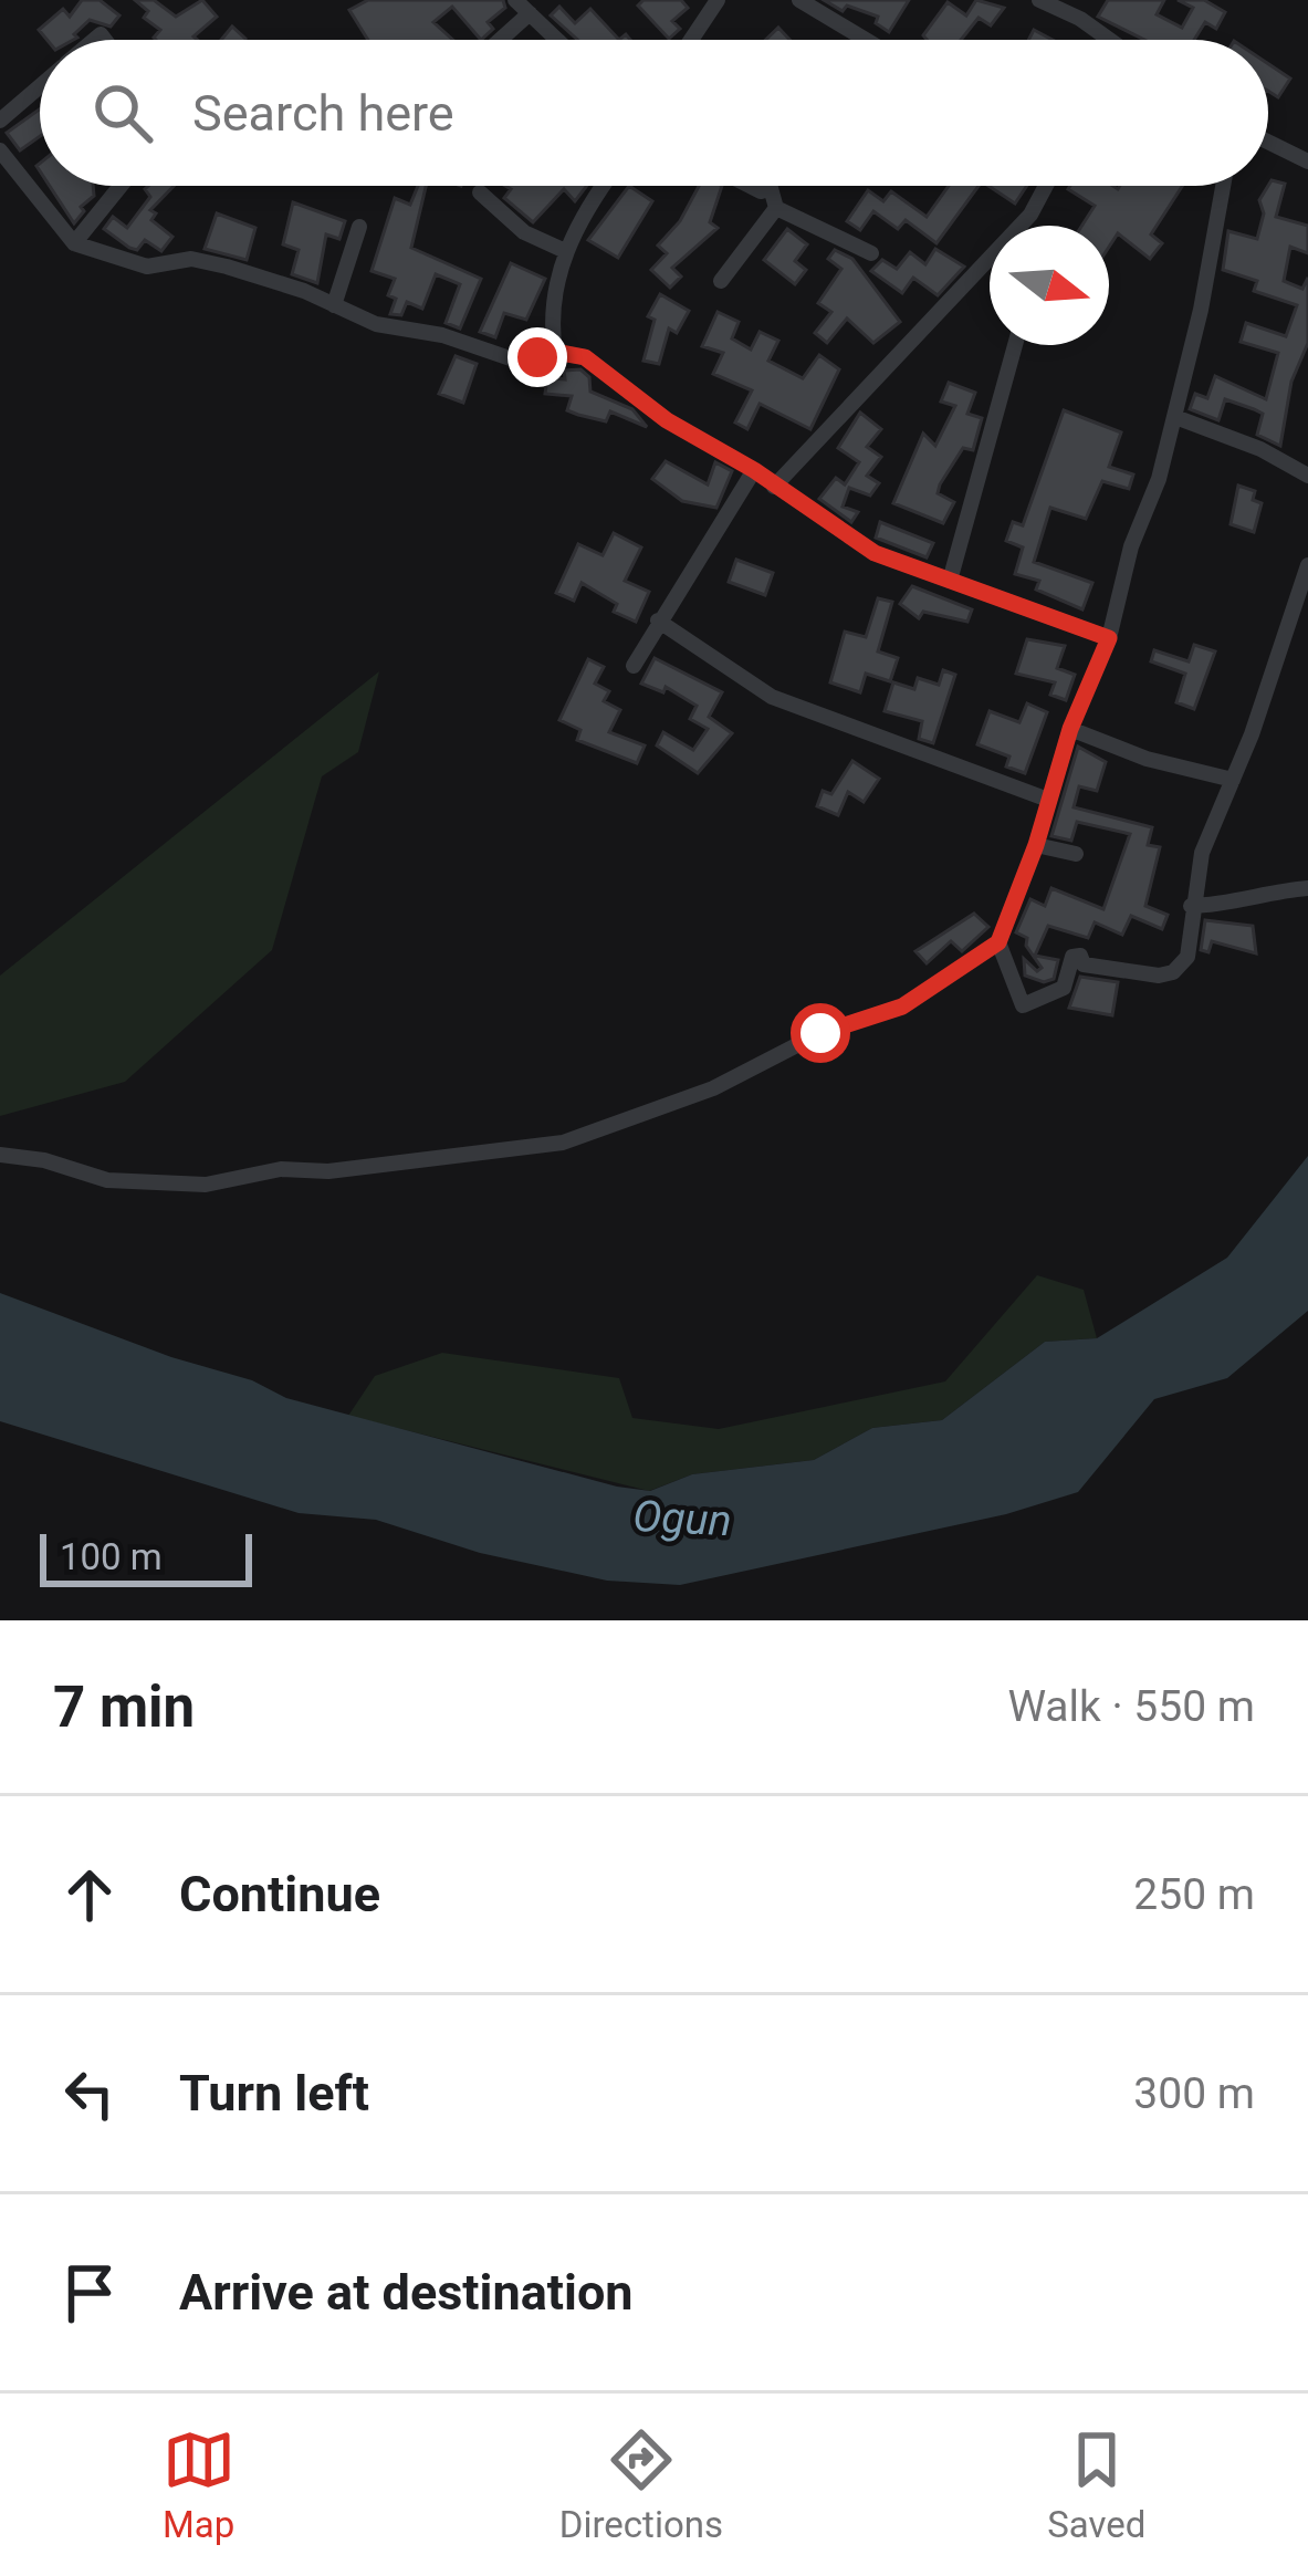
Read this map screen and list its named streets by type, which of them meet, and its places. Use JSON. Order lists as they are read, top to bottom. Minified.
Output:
{"water":["Ogun"],"scale_bar":"100 m","north":"right","page":{"search":"Search here","scale":"100 m","heading":["7 min","Walk · 550 m"],"list":[["Continue","250 m"],["Turn left","300 m"],"Arrive at destination"],"nav":["Map","Directions","Saved"]}}
